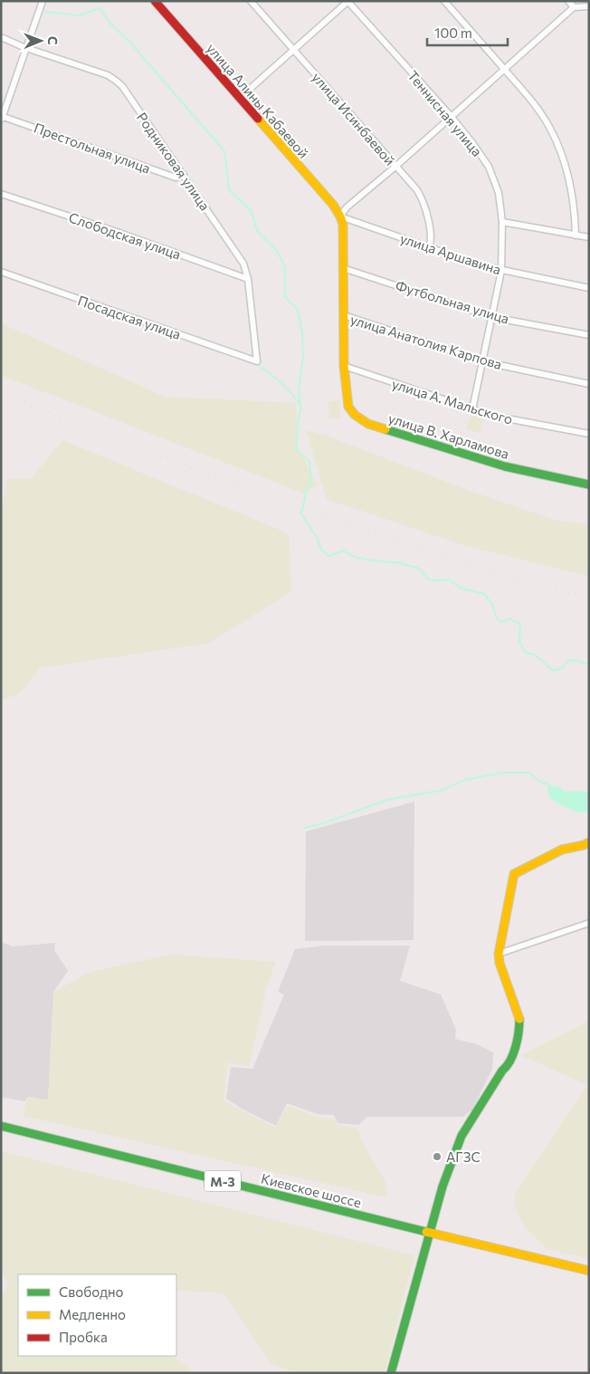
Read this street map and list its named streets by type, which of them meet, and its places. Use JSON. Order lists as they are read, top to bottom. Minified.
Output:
{"streets":{"main road":["улица Алины Кабаевой","улица В. Харламова","М-3","Киевское шоссе"],"street":["Теннисная улица","улица Исинбаевой","Престольная улица","Родниковая улица","Слободская улица","улица Аршавина","Футбольная улица","Посадская улица","улица Анатолия Карпова","улица А. Мальского"]},"crossings":[["улица Алины Кабаевой","улица Аршавина"],["улица Алины Кабаевой","улица В. Харламова"],["Теннисная улица","улица Аршавина"],["Теннисная улица","Футбольная улица"],["Теннисная улица","улица Анатолия Карпова"],["Теннисная улица","улица А. Мальского"],["улица Исинбаевой","улица Аршавина"],["Престольная улица","Родниковая улица"],["Родниковая улица","Слободская улица"],["Родниковая улица","Посадская улица"],["улица Аршавина","улица В. Харламова"],["Футбольная улица","улица В. Харламова"],["улица Анатолия Карпова","улица В. Харламова"],["улица А. Мальского","улица В. Харламова"]],"places":["АГЗС"],"legend":["Свободно","Медленно","Пробка"],"scale_bar":"100 m","north":"right"}
